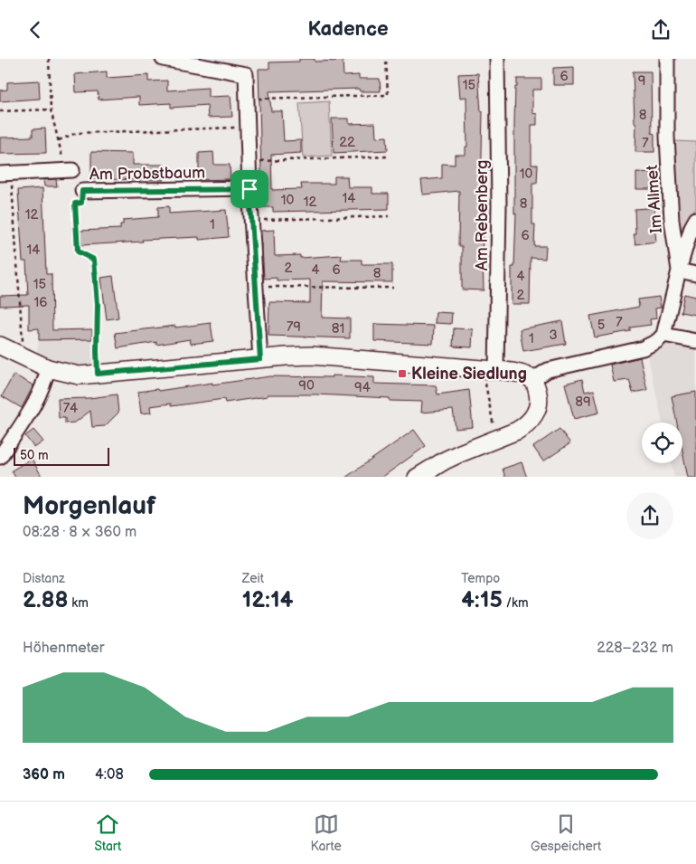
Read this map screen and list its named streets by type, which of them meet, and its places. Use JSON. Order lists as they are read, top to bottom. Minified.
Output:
{"streets":{"street":["Am Probstbaum","Im Allmet","Am Rebenberg"]},"places":{"transit":["Kleine Siedlung"]},"house_numbers":["6","9","15","8","22","7","10","14","10","12","8","12","1","6","14","2","4","6","8","4","15","2","16","7","5","79","81","3","1","90","94","89","74"],"scale_bar":"50 m","page":{"header":"Kadence","scale":"50 m","heading":["Morgenlauf","08:28 · 8 × 360 m"],"stats":[["Distanz","2.88 km"],["Zeit","12:14"],["Tempo","4:15 /km"]],"chart":["Höhenmeter","228–232 m"],"list":[{"name":"360 m","note":"4:08"}],"tabs":["Start","Karte","Gespeichert"]}}
